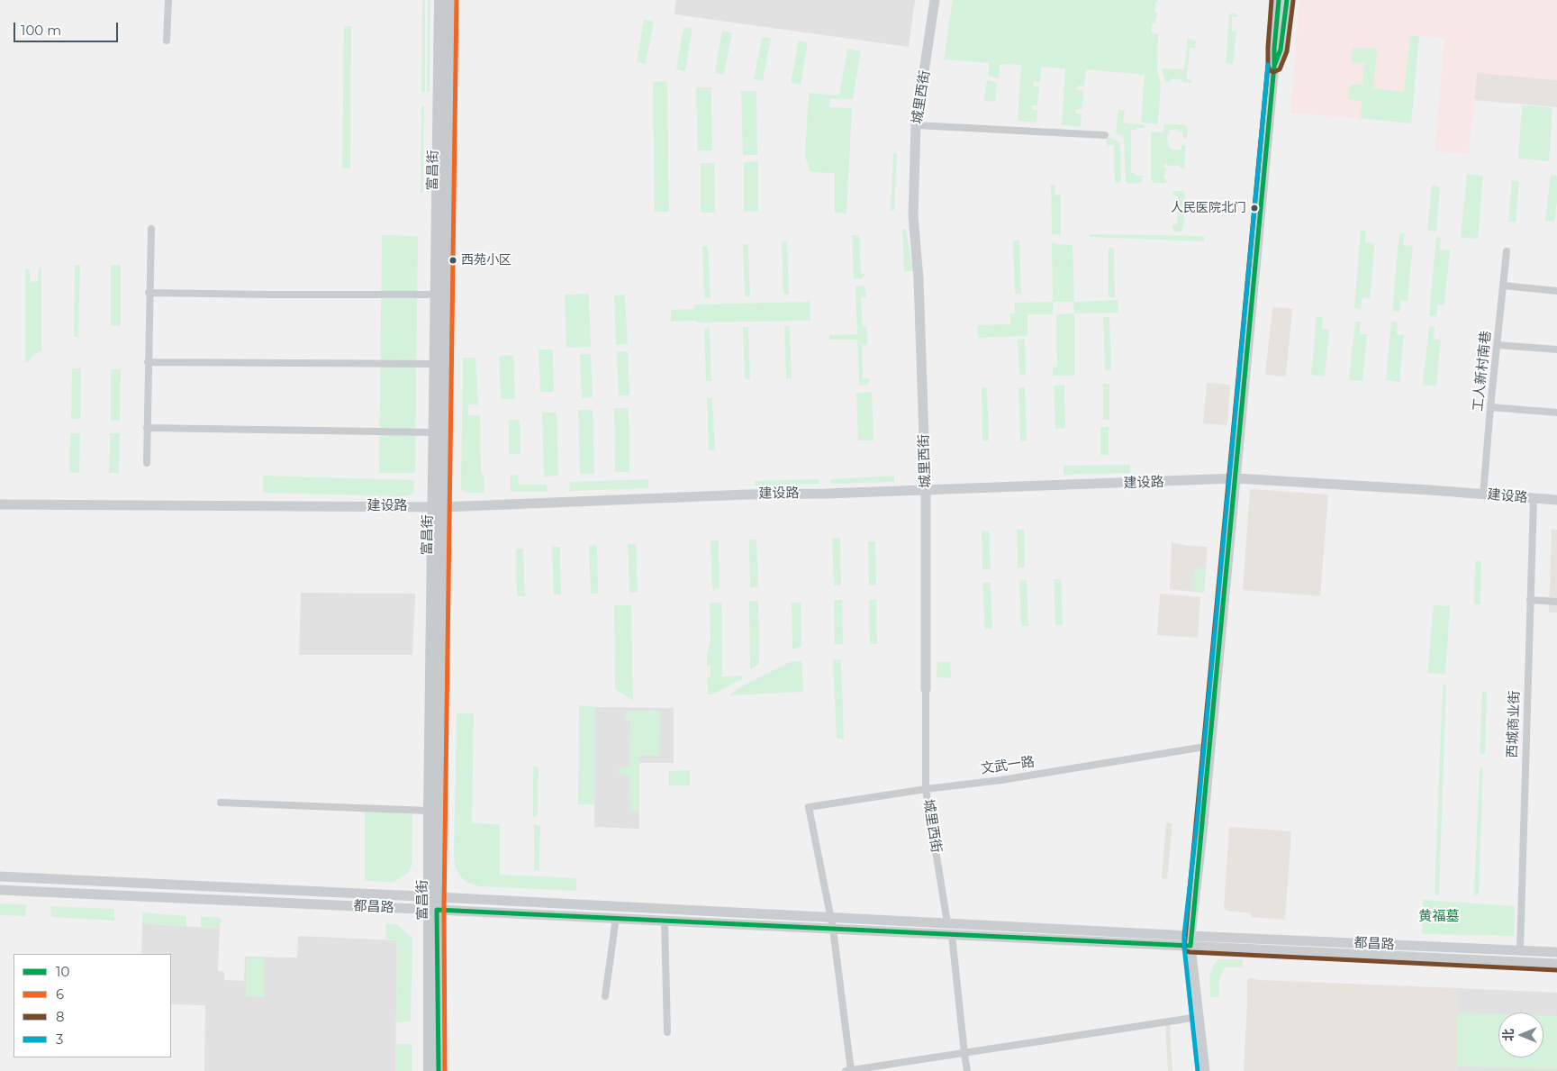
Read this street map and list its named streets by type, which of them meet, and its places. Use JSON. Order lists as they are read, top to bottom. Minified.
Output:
{"streets":{"main road":["富昌街"],"street":["城里西街","工人新村南巷","建设路","西城商业街","文武一路","都昌路"]},"crossings":[["城里西街","建设路"],["城里西街","文武一路"],["城里西街","都昌路"],["富昌街","建设路"],["富昌街","都昌路"],["工人新村南巷","建设路"],["建设路","西城商业街"],["西城商业街","都昌路"],["文武一路","都昌路"]],"parks":["黄福墓"],"places":["人民医院北门","西苑小区"],"lines":["transit line 10","transit line 6","transit line 8","transit line 3"],"legend":["10","6","8","3"],"scale_bar":"100 m","north":"left"}
